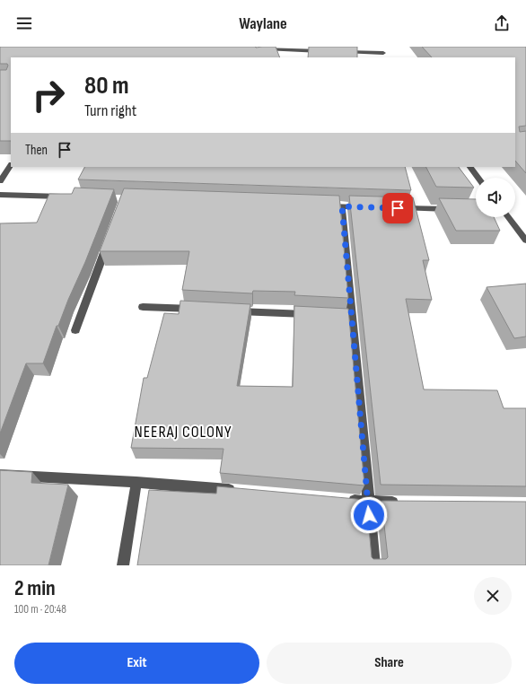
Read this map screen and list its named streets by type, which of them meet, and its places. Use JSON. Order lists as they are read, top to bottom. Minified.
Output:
{"districts":["NEERAJ COLONY"],"page":{"header":"Waylane","turn":["80 m","Turn right"],"then":"Then","heading":["2 min","100 m · 20:48"],"buttons":["Exit","Share"]}}
